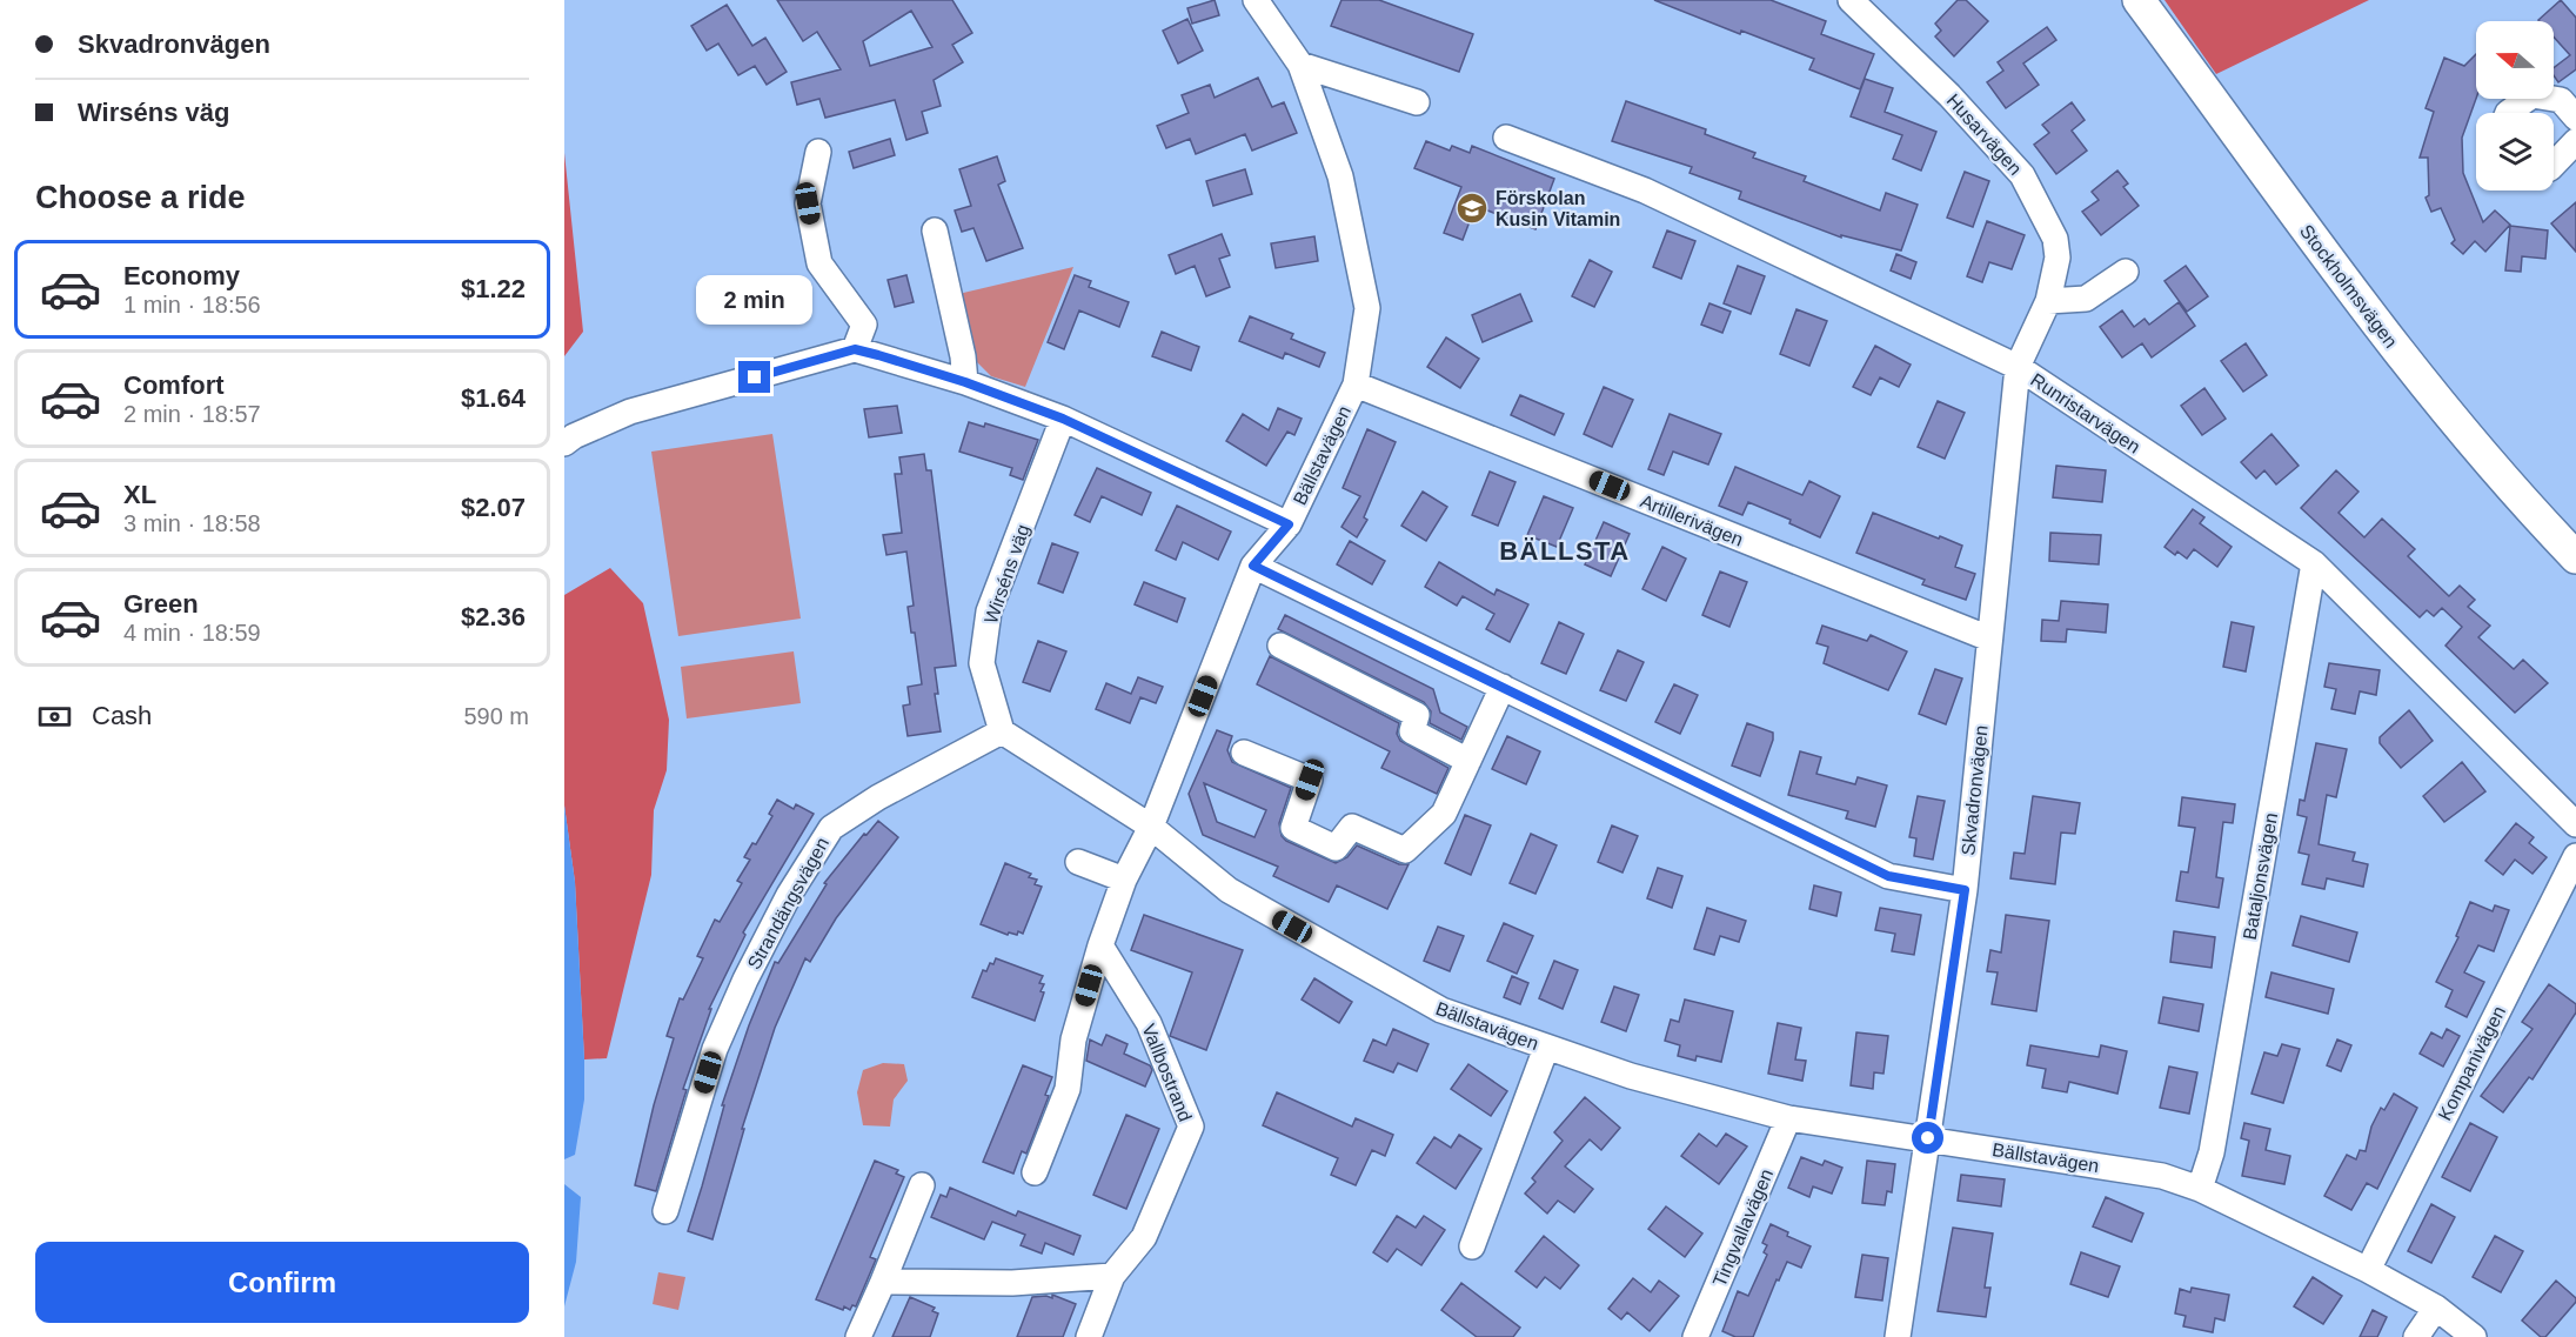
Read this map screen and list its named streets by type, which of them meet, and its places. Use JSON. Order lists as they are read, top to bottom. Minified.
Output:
{"streets":{"main road":["Stockholmsvägen"],"street":["Husarvägen","Runristarvägen","Bällstavägen","Artillerivägen","Wirséns väg","Skvadronvägen","Bataljonsvägen","Strandängsvägen","Kompanivägen","Vallbostrand","Tingvallavägen"]},"crossings":[["Husarvägen","Runristarvägen"],["Husarvägen","Skvadronvägen"],["Runristarvägen","Skvadronvägen"],["Runristarvägen","Bataljonsvägen"],["Bällstavägen","Artillerivägen"],["Bällstavägen","Skvadronvägen"],["Bällstavägen","Bataljonsvägen"],["Bällstavägen","Kompanivägen"],["Bällstavägen","Tingvallavägen"],["Artillerivägen","Skvadronvägen"],["Wirséns väg","Strandängsvägen"]],"districts":["BÄLLSTA"],"places":{"school or university":["Förskolan Kusin Vitamin"]},"north":"left","page":{"banner":["Skvadronvägen","Wirséns väg"],"heading":"Choose a ride","list":[{"name":"Economy","note":"1 min · 18:56","value":"$1.22"},{"name":"Comfort","note":"2 min · 18:57","value":"$1.64"},{"name":"XL","note":"3 min · 18:58","value":"$2.07"},{"name":"Green","note":"4 min · 18:59","value":"$2.36"}],"bubble":"2 min","pay":["Cash","590 m"],"buttons":"Confirm"}}
